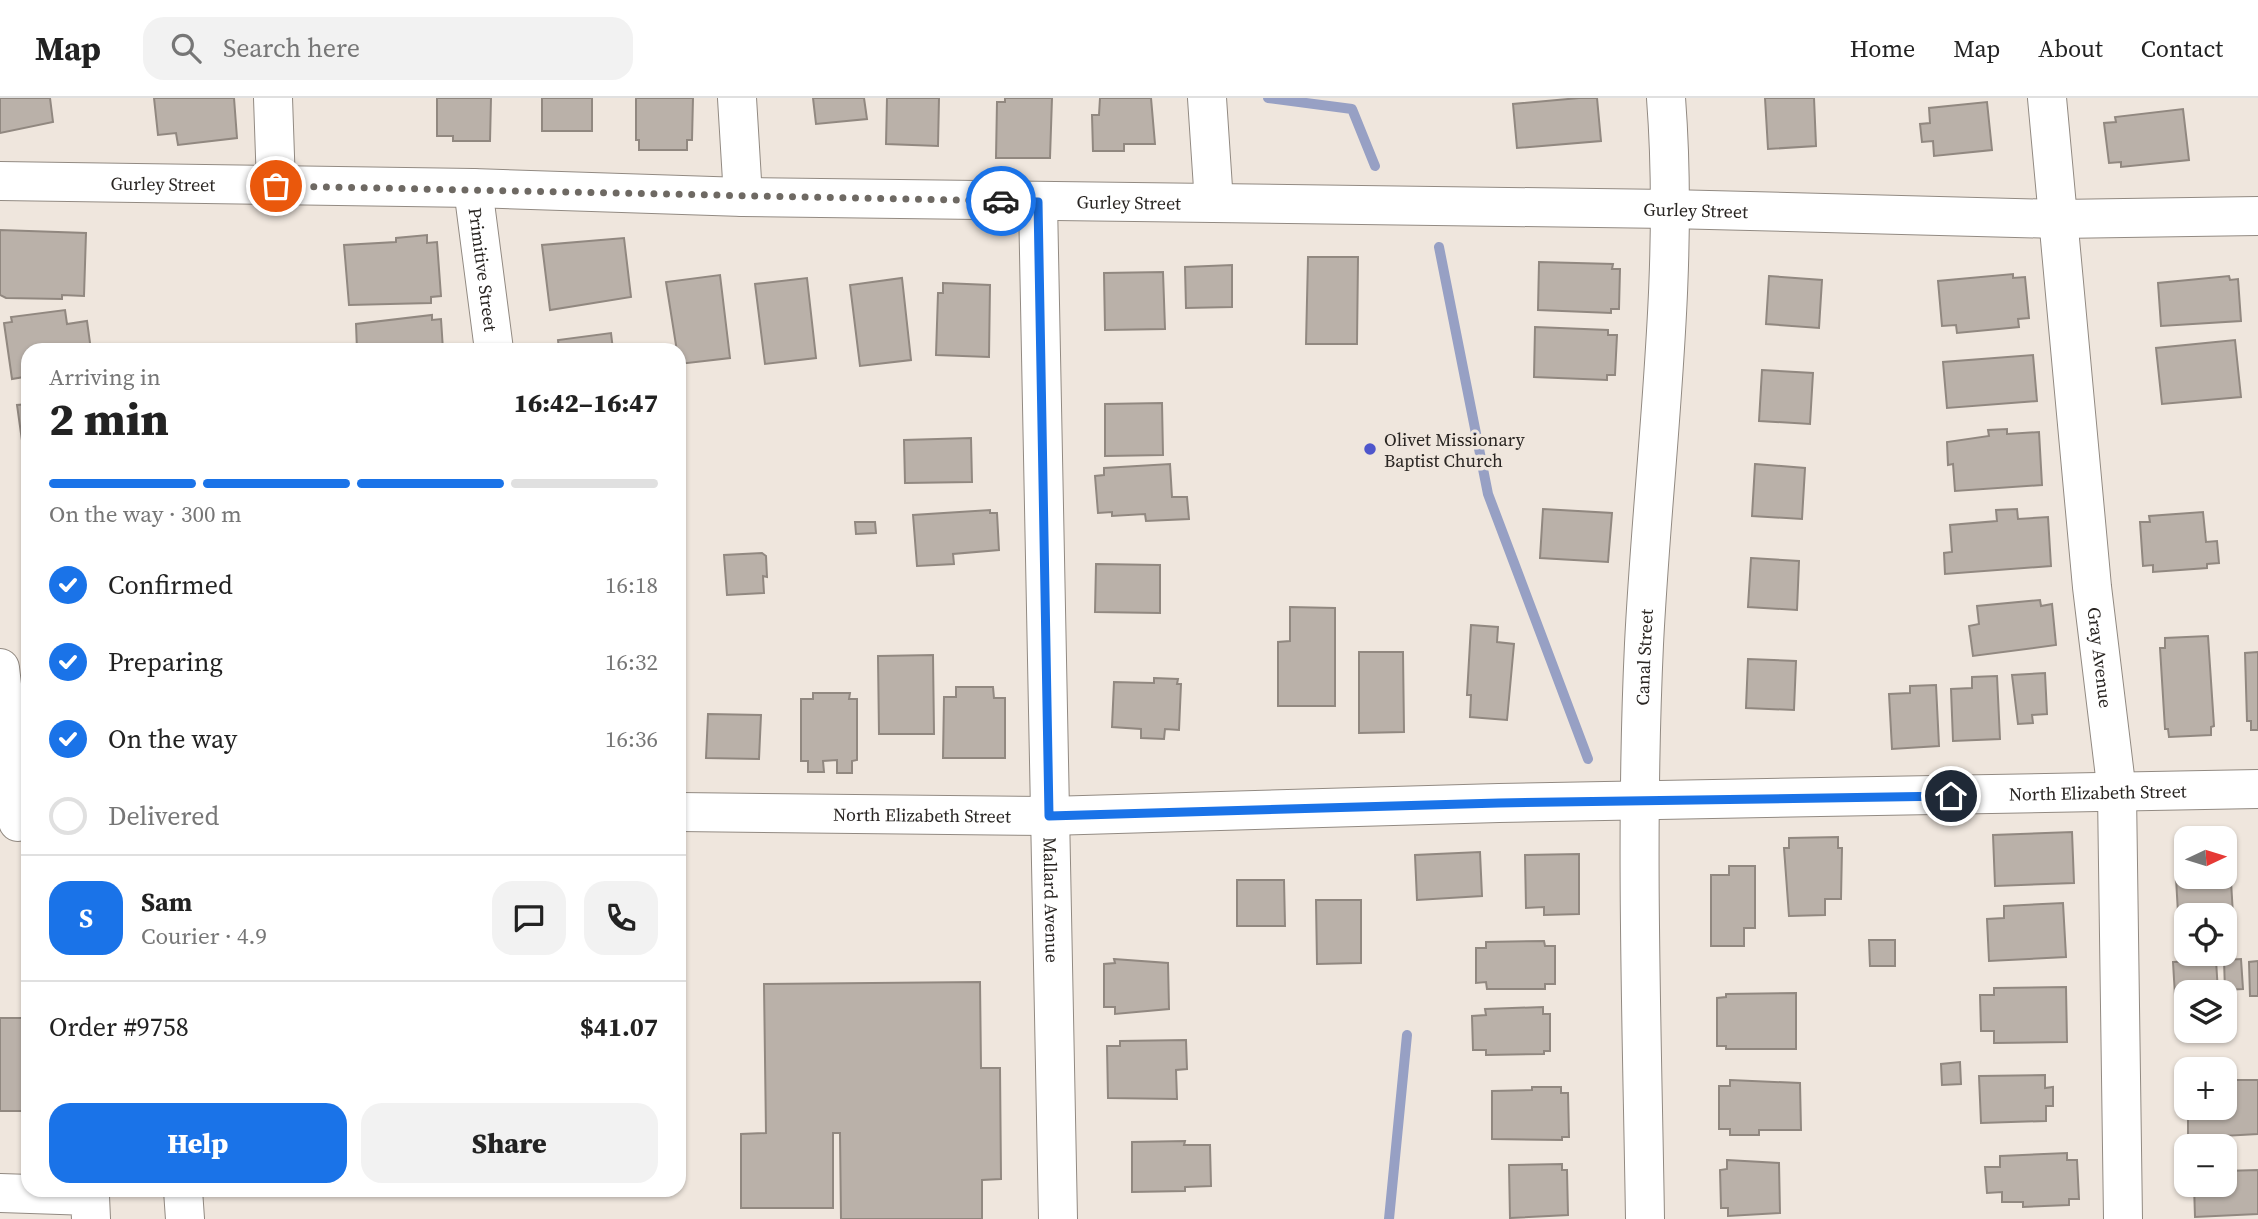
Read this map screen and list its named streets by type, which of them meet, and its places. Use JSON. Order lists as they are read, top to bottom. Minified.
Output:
{"streets":{"street":["Gurley Street","Primitive Street","Canal Street","Gray Avenue","North Elizabeth Street","Mallard Avenue"]},"crossings":[["Gurley Street","Primitive Street"],["Gurley Street","Canal Street"],["Gurley Street","Gray Avenue"],["Gurley Street","Mallard Avenue"],["Canal Street","North Elizabeth Street"],["Gray Avenue","North Elizabeth Street"],["North Elizabeth Street","Mallard Avenue"]],"places":["Olivet Missionary Baptist Church"],"north":"right","page":{"header":"Map","search":"Search here","nav":["Home","Map","About","Contact"],"heading":["2 min","Arriving in","16:42–16:47"],"panel":["Sam","Courier · 4.9","Order #9758","$41.07"],"bar":"On the way · 300 m","list":[["Confirmed","16:18"],["Preparing","16:32"],["On the way","16:36"],"Delivered"],"map_buttons":["+","−"],"round":"S","buttons":["Help","Share"]}}
